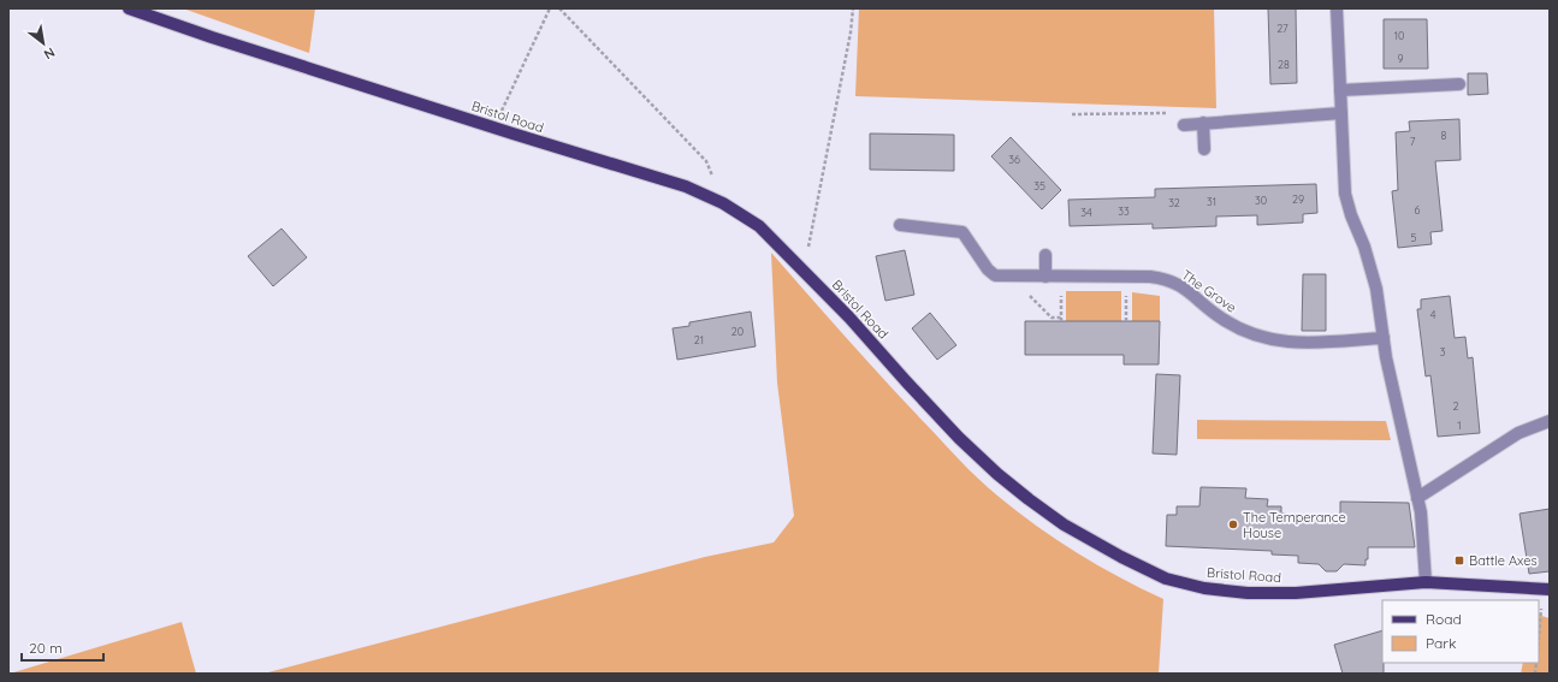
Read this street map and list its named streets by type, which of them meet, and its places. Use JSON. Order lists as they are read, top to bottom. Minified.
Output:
{"streets":{"main road":["Bristol Road"],"street":["The Grove"]},"places":{"other":["The Temperance House"],"transit":["Battle Axes"]},"house_numbers":["27","10","9","28","8","7","36","35","29","30","31","32","6","33","34","5","4","20","21","3","2","1"],"legend":["Road","Park"],"scale_bar":"20 m","north":"bottom right"}
